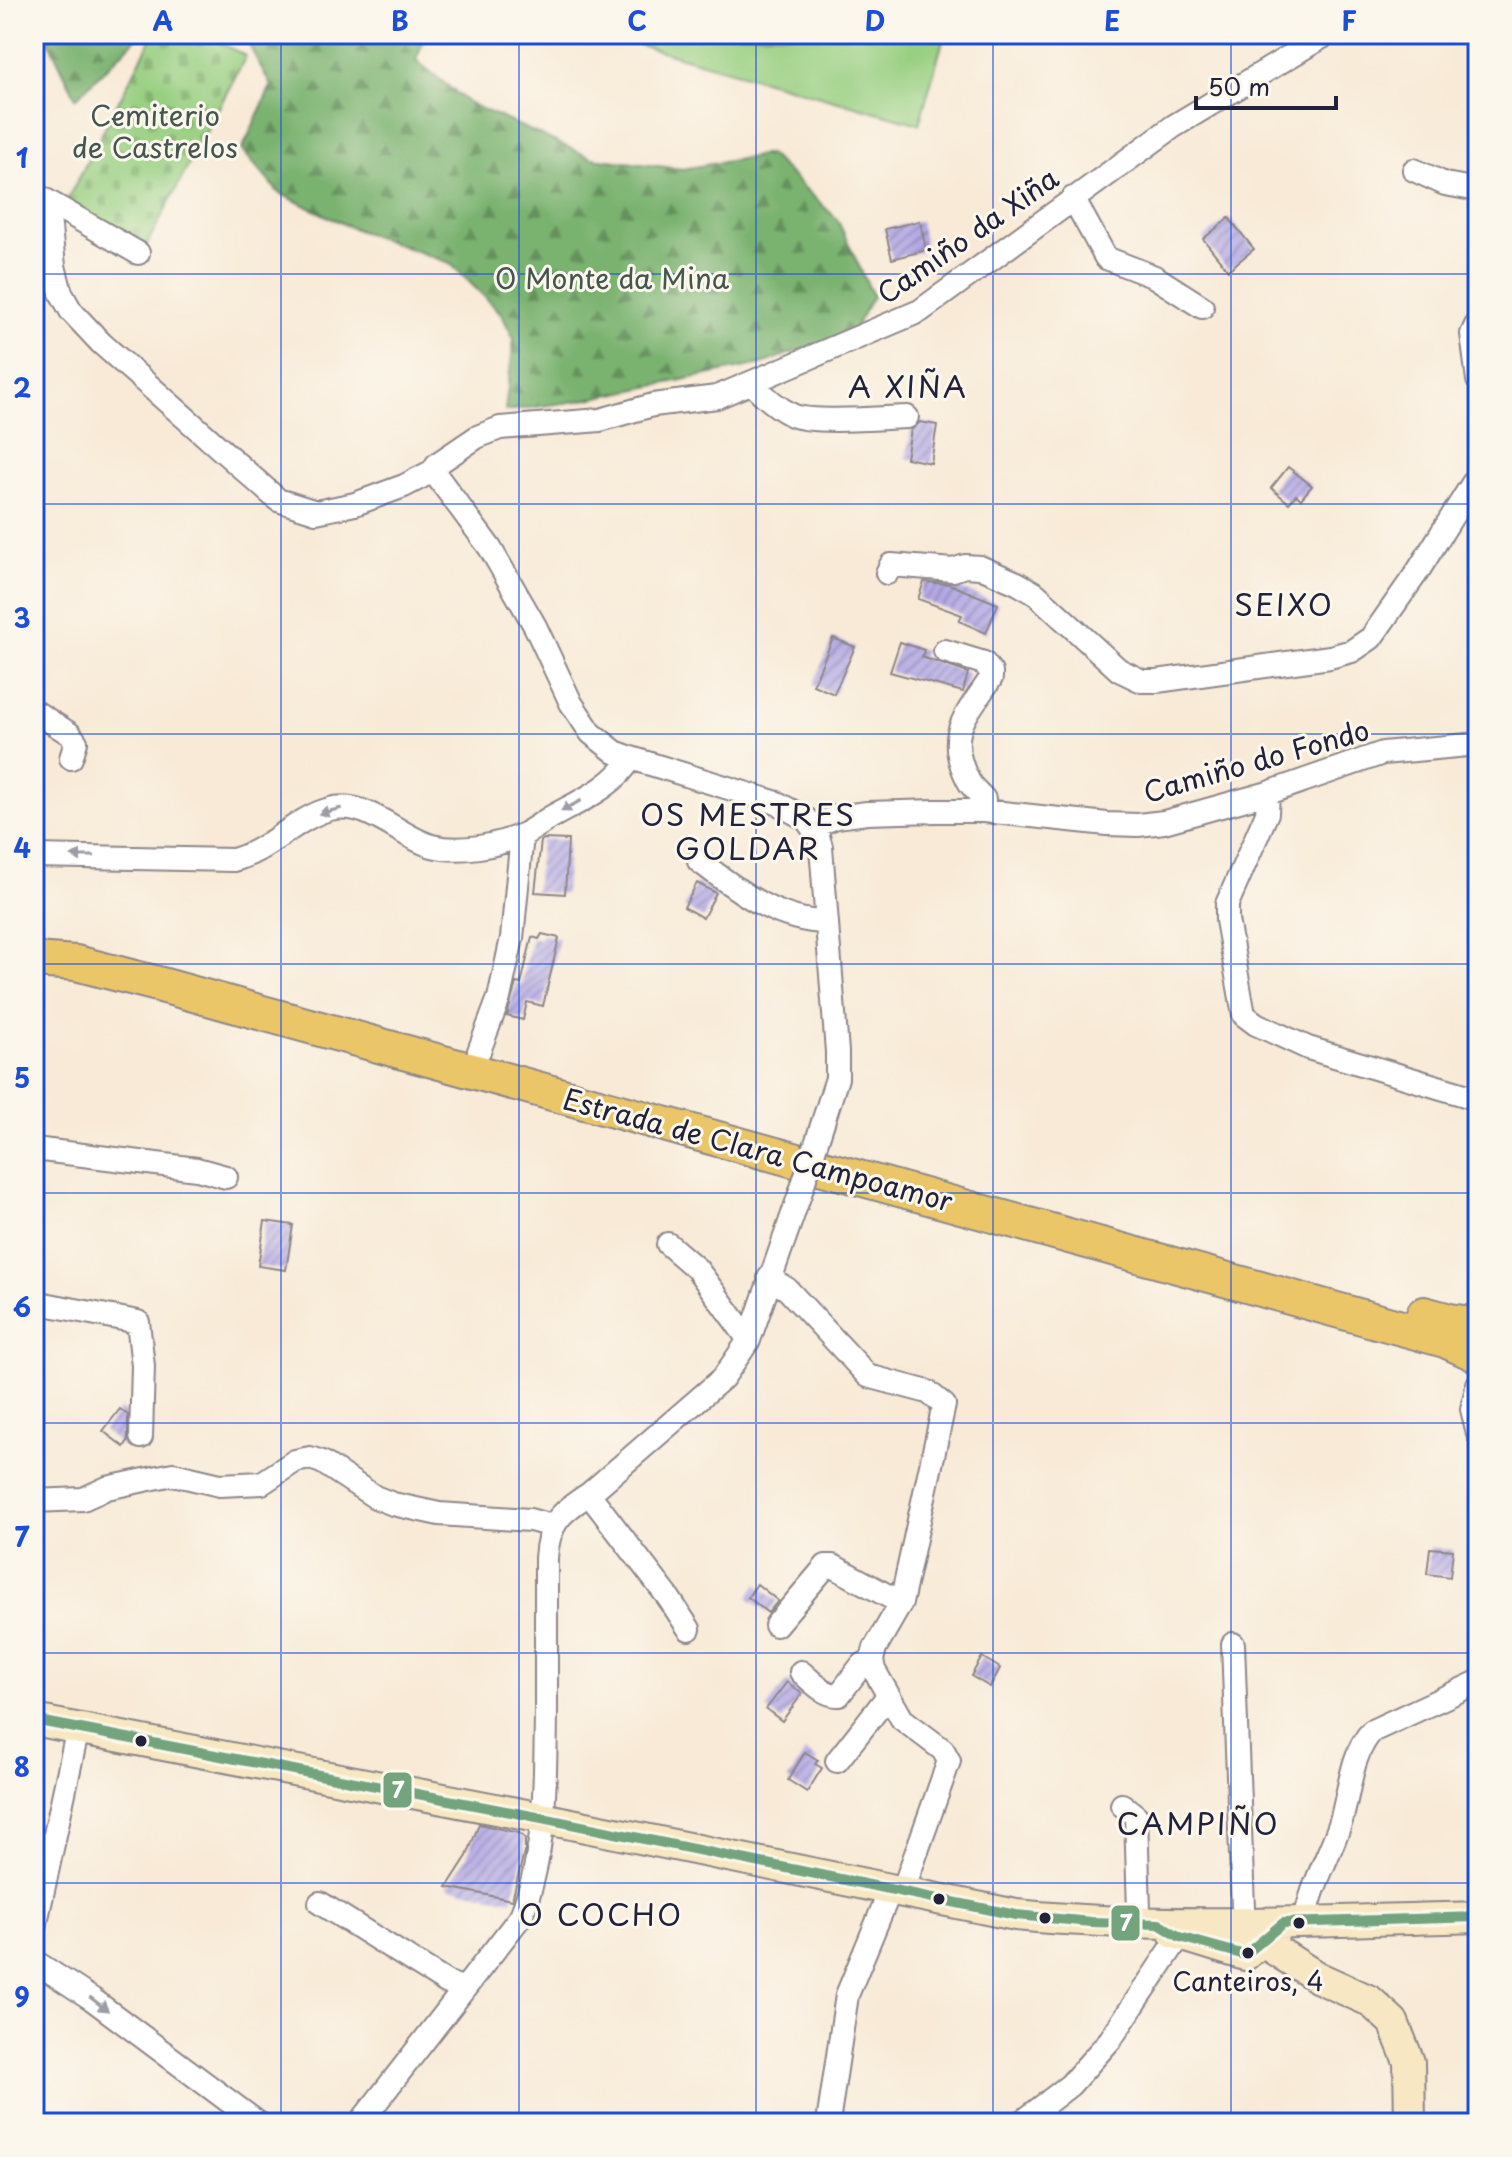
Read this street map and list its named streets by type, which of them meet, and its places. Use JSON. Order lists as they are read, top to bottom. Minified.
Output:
{"streets":{"main road":["Estrada de Clara Campoamor"],"street":["Camiño da Xiña","Camiño do Fondo"]},"districts":["A XIÑA","SEIXO","OS MESTRES GOLDAR","CAMPIÑO","O COCHO"],"parks":["Cemiterio de Castrelos","O Monte da Mina"],"places":["Canteiros, 4"],"lines":["transit line 7"],"scale_bar":"50 m","grid":{"columns":["A","B","C","D","E","F"],"rows":["1","2","3","4","5","6","7","8","9"]}}
